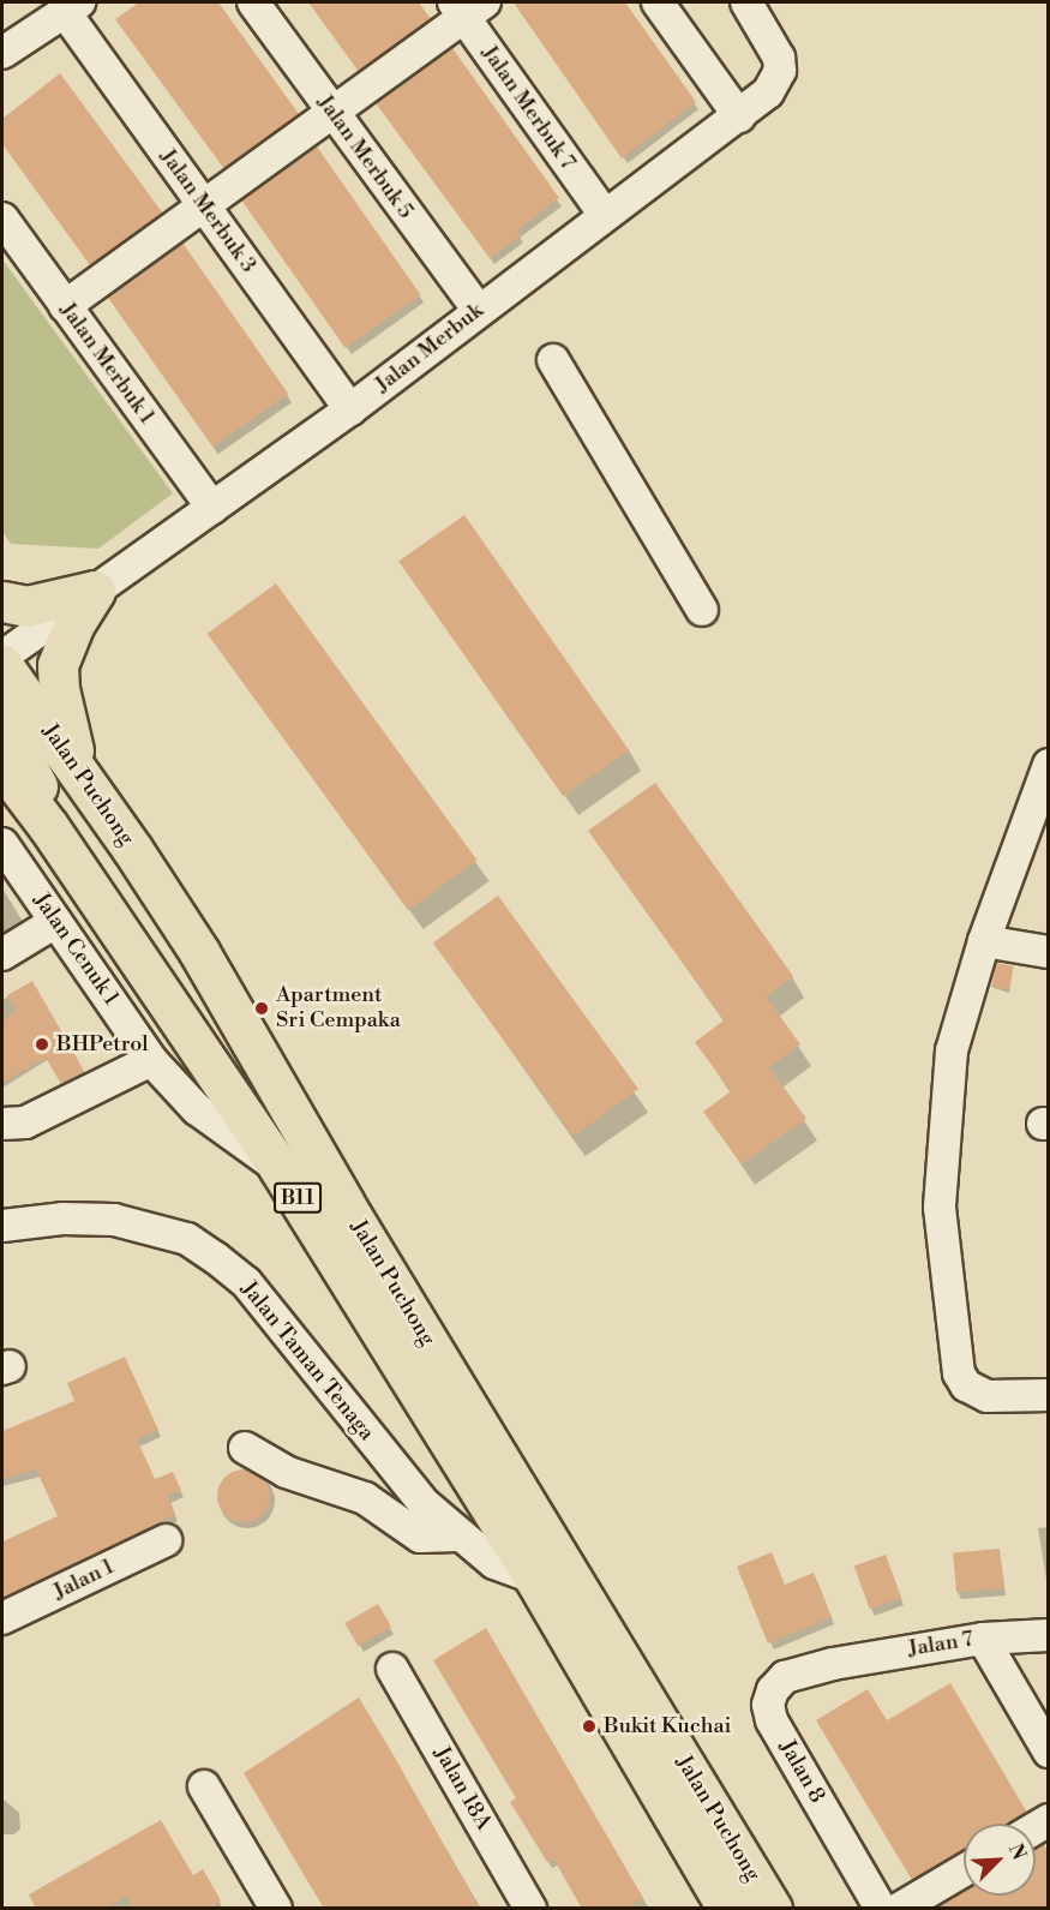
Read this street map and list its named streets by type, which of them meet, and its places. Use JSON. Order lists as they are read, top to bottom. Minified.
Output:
{"streets":{"main road":["Jalan Puchong","B11"],"street":["Jalan Merbuk 7","Jalan Merbuk 5","Jalan Merbuk 3","Jalan Merbuk","Jalan Merbuk 1","Jalan Cenuk 1","Jalan Taman Tenaga","Jalan 1","Jalan 7","Jalan 8","Jalan 18A"]},"crossings":[["Jalan Merbuk 7","Jalan Merbuk"],["Jalan Merbuk 5","Jalan Merbuk"],["Jalan Merbuk 3","Jalan Merbuk"],["Jalan Merbuk","Jalan Merbuk 1"],["Jalan Puchong","Jalan Cenuk 1"],["Jalan Puchong","Jalan Taman Tenaga"],["Jalan 7","Jalan 8"]],"places":["Apartment Sri Cempaka","BHPetrol","Bukit Kuchai"],"north":"top right"}
